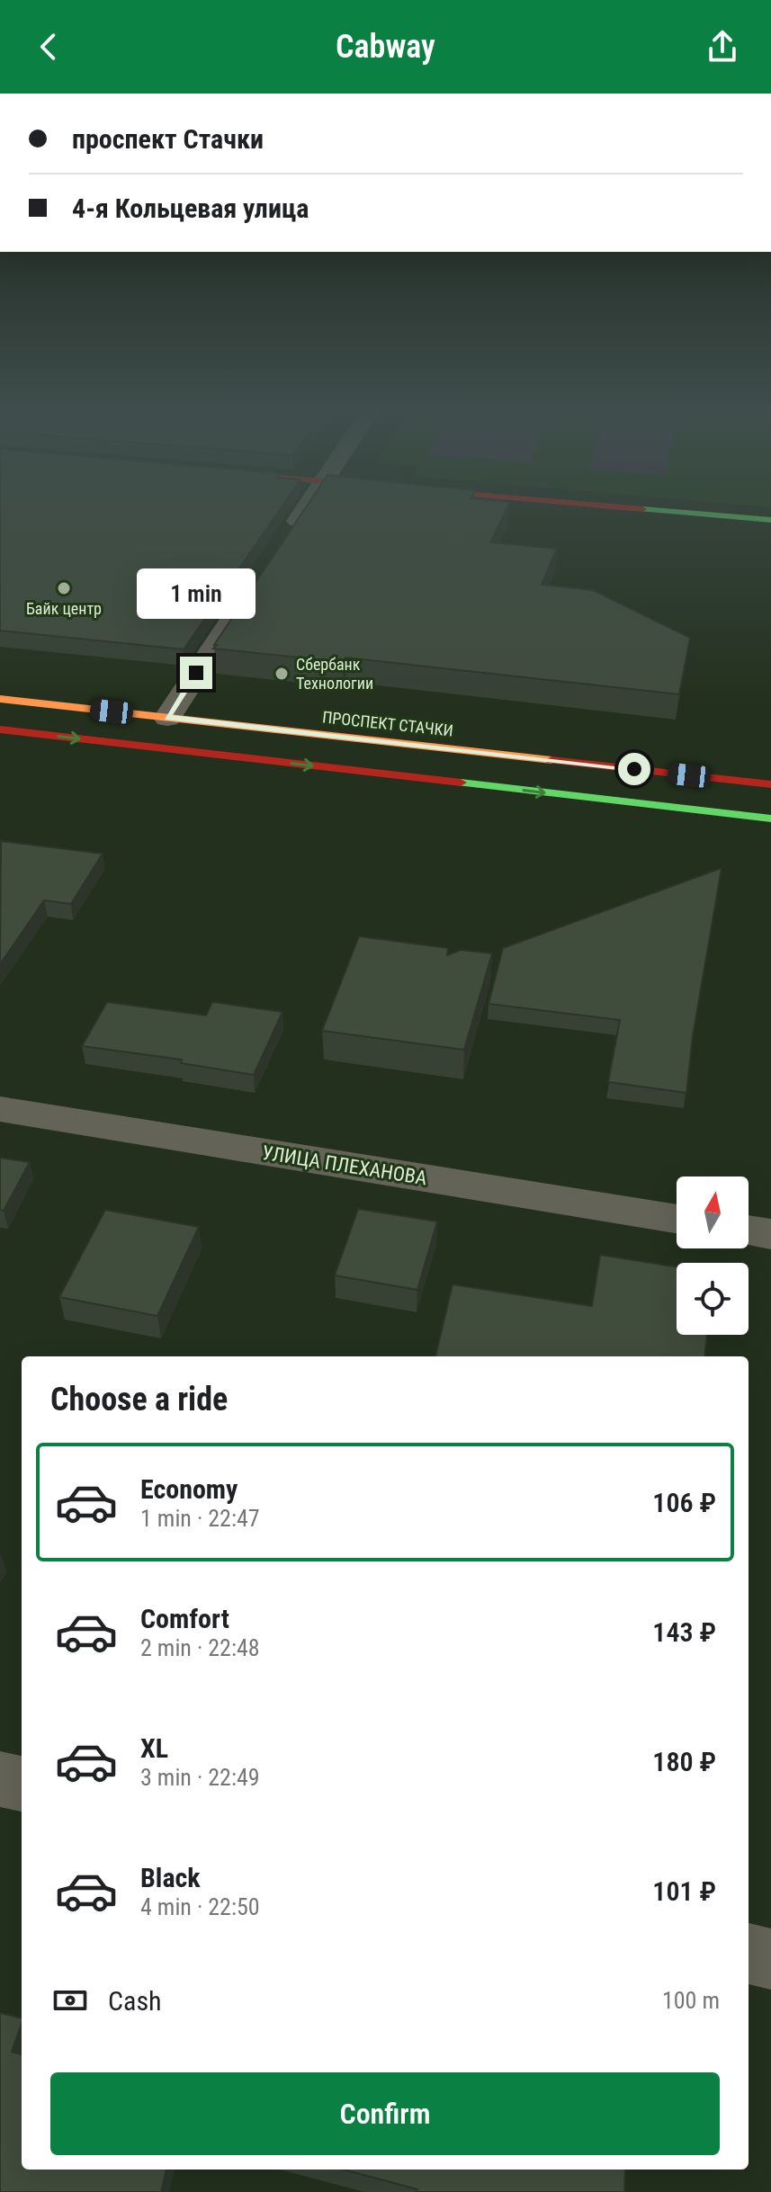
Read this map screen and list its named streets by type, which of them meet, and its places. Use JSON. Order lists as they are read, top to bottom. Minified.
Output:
{"streets":{"main road":["ПРОСПЕКТ СТАЧКИ"],"street":["УЛИЦА ПЛЕХАНОВА"]},"places":["Байк центр","Сбербанк Технологии"],"north":"top","page":{"header":"Cabway","banner":["проспект Стачки","4-я Кольцевая улица"],"bubble":"1 min","heading":"Choose a ride","list":[{"name":"Economy","note":"1 min · 22:47","value":"106 ₽"},{"name":"Comfort","note":"2 min · 22:48","value":"143 ₽"},{"name":"XL","note":"3 min · 22:49","value":"180 ₽"},{"name":"Black","note":"4 min · 22:50","value":"101 ₽"}],"pay":["Cash","100 m"],"buttons":"Confirm"}}
